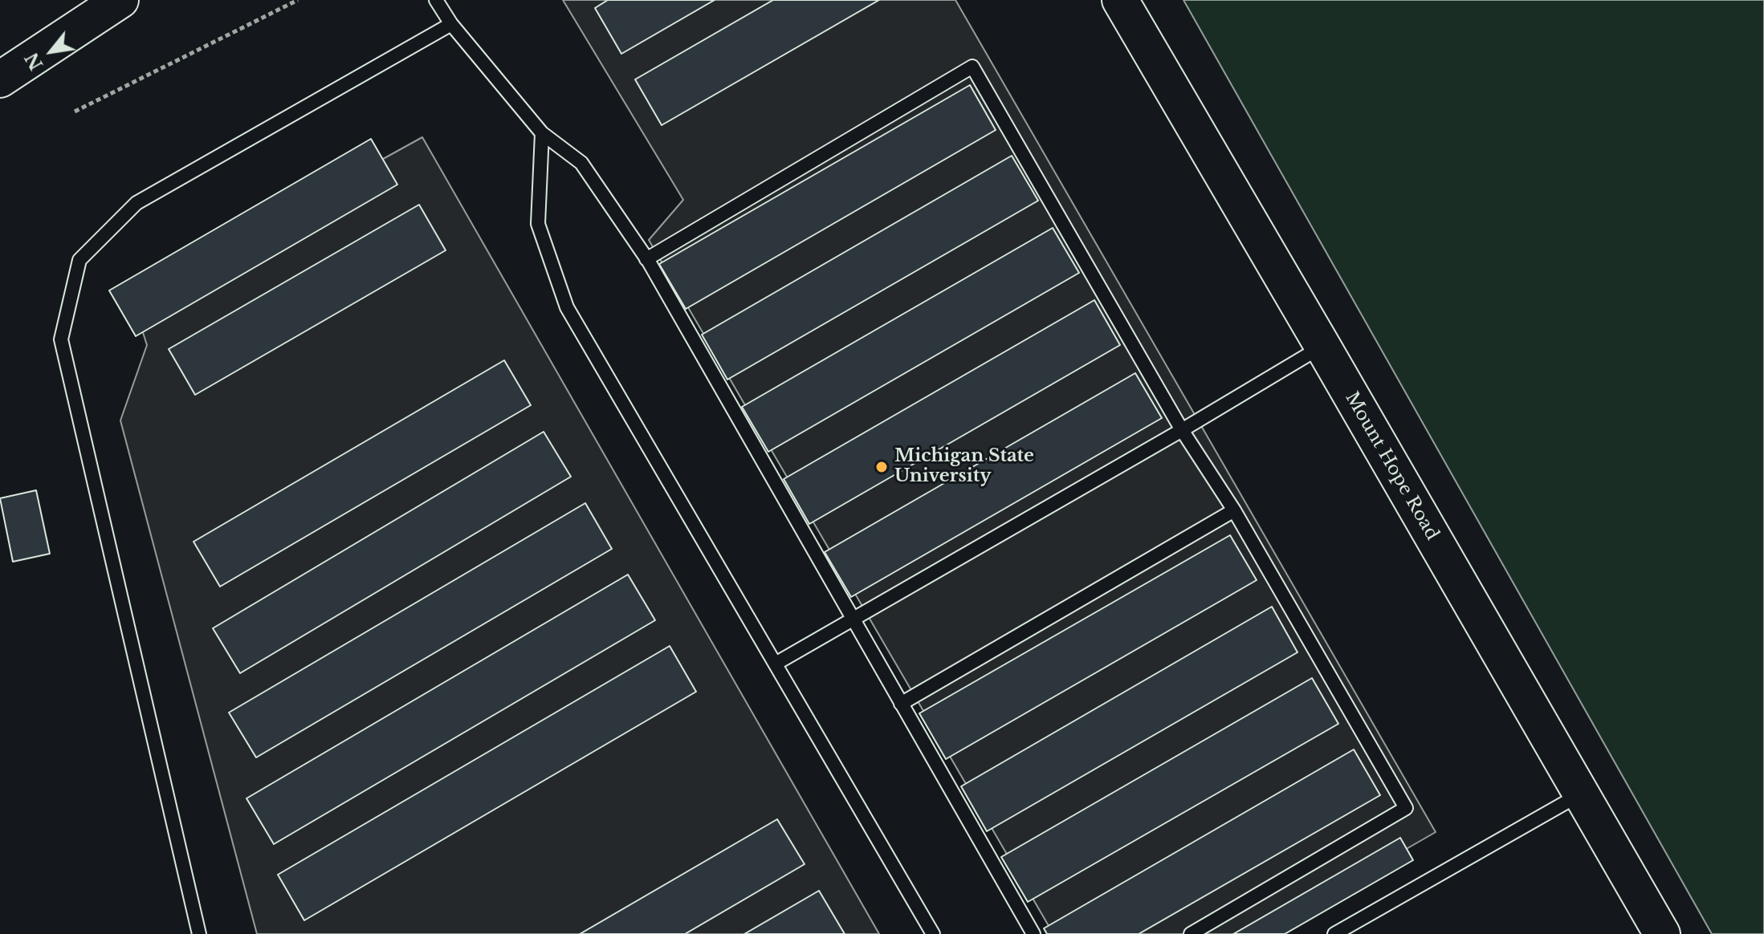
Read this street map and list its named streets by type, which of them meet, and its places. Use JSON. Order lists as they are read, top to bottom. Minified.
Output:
{"streets":{"street":["Mount Hope Road"]},"places":["Michigan State University"],"north":"bottom left"}
